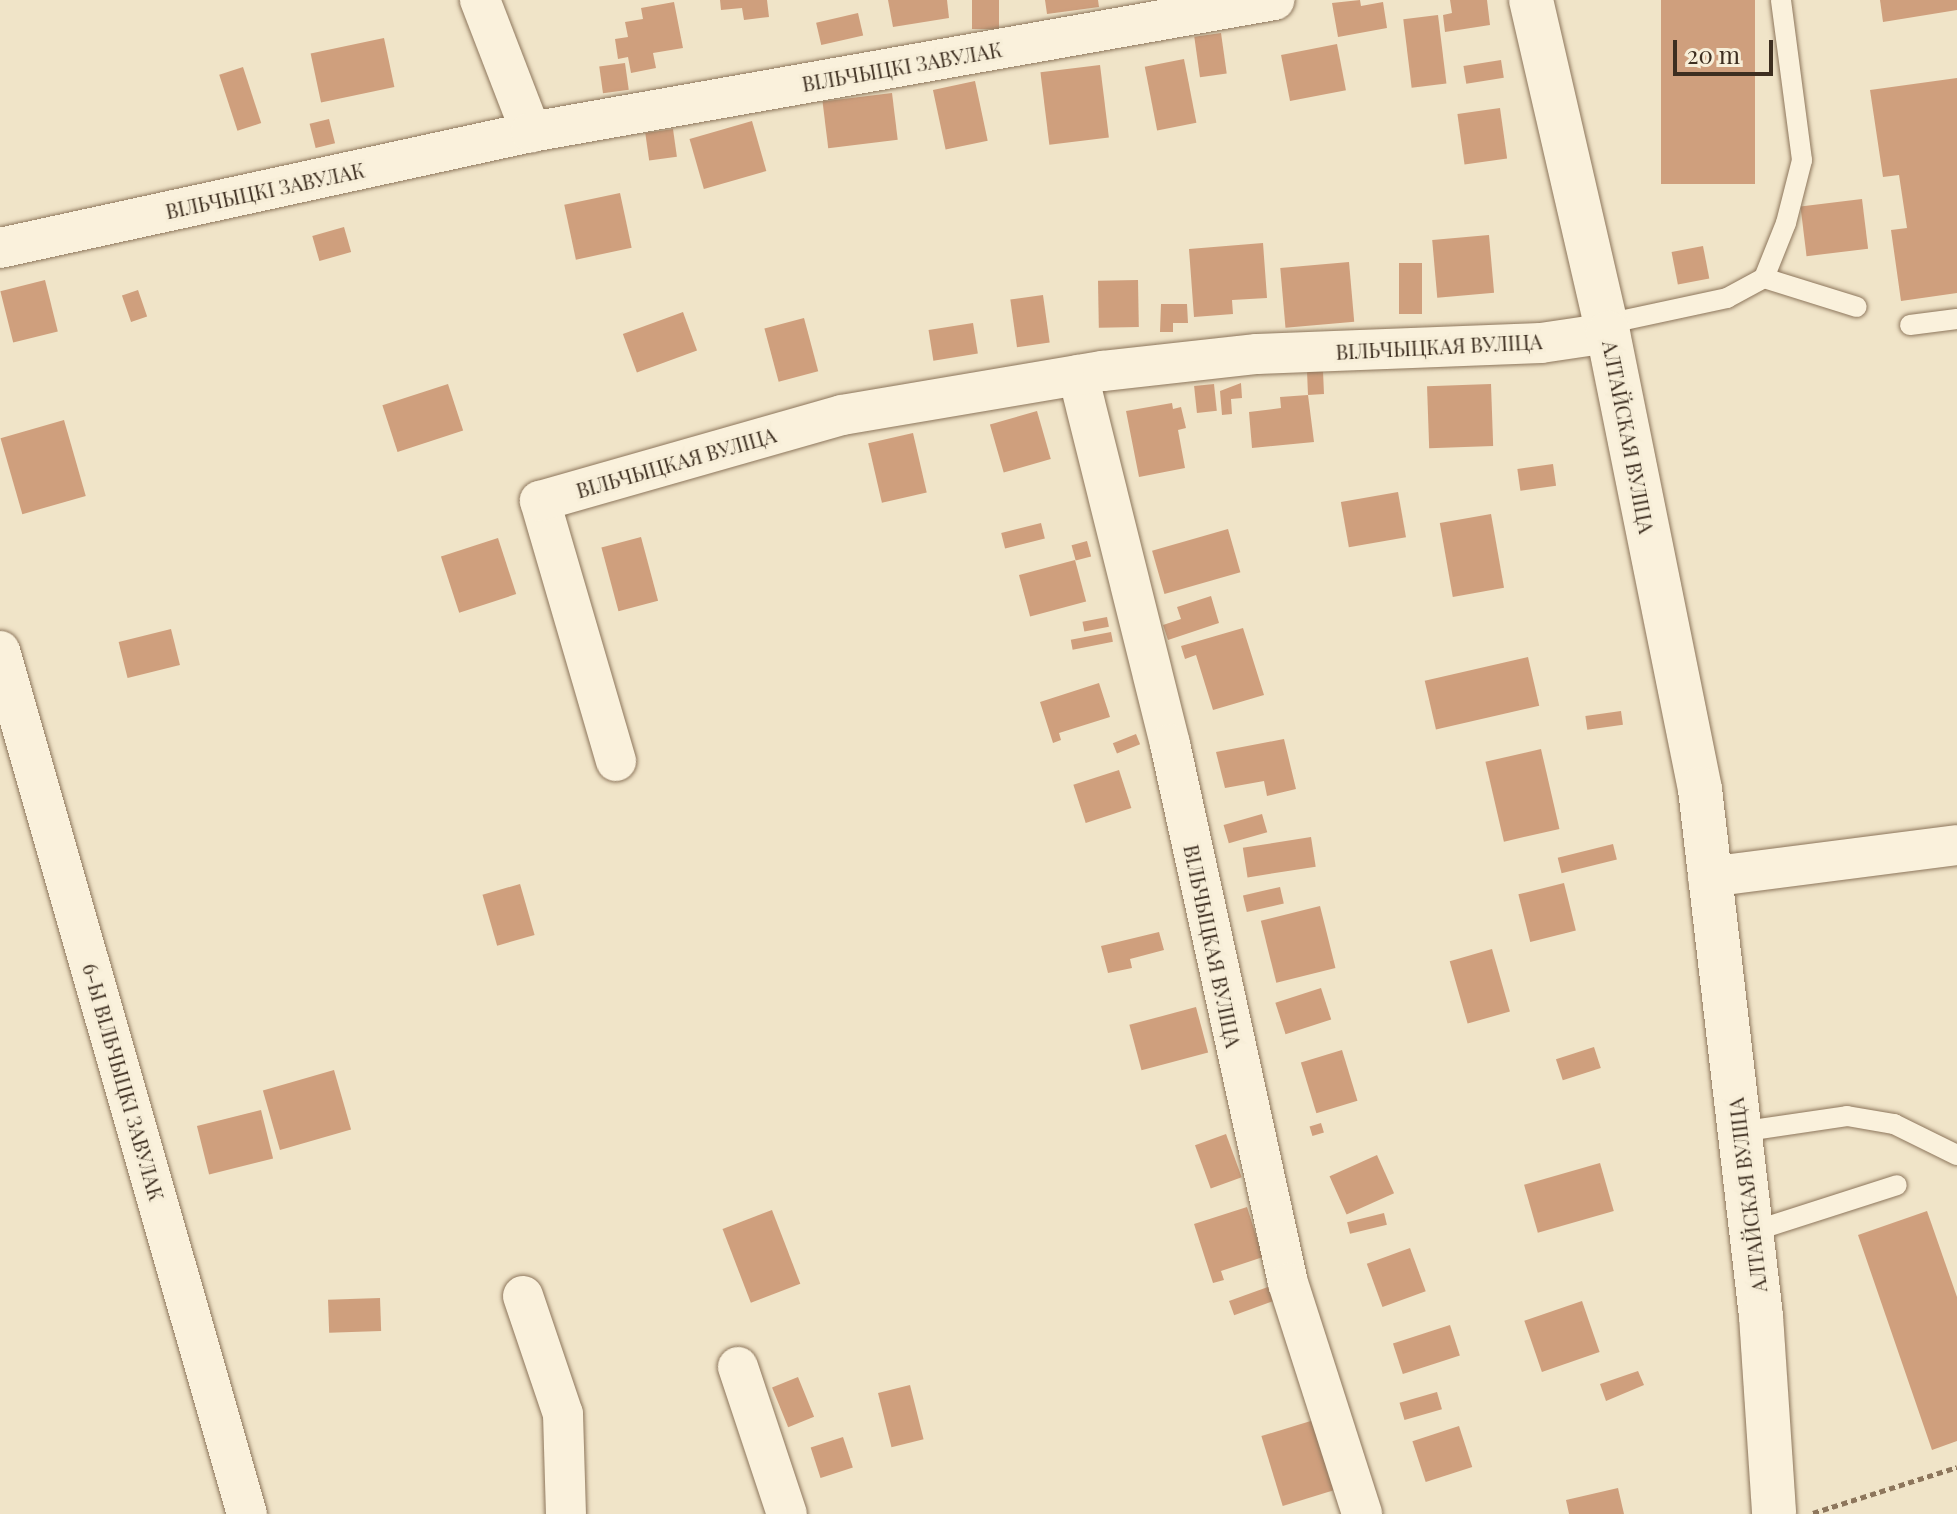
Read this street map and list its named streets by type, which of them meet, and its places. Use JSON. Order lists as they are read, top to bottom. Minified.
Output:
{"streets":{"main road":["АЛТАЙСКАЯ ВУЛІЦА"],"street":["ВІЛЬЧЫЦКІ ЗАВУЛАК","ВІЛЬЧЫЦКАЯ ВУЛІЦА","6-Ы ВІЛЬЧЫЦКІ ЗАВУЛАК"]},"crossings":[["ВІЛЬЧЫЦКАЯ ВУЛІЦА","АЛТАЙСКАЯ ВУЛІЦА"]],"scale_bar":"20 m"}
